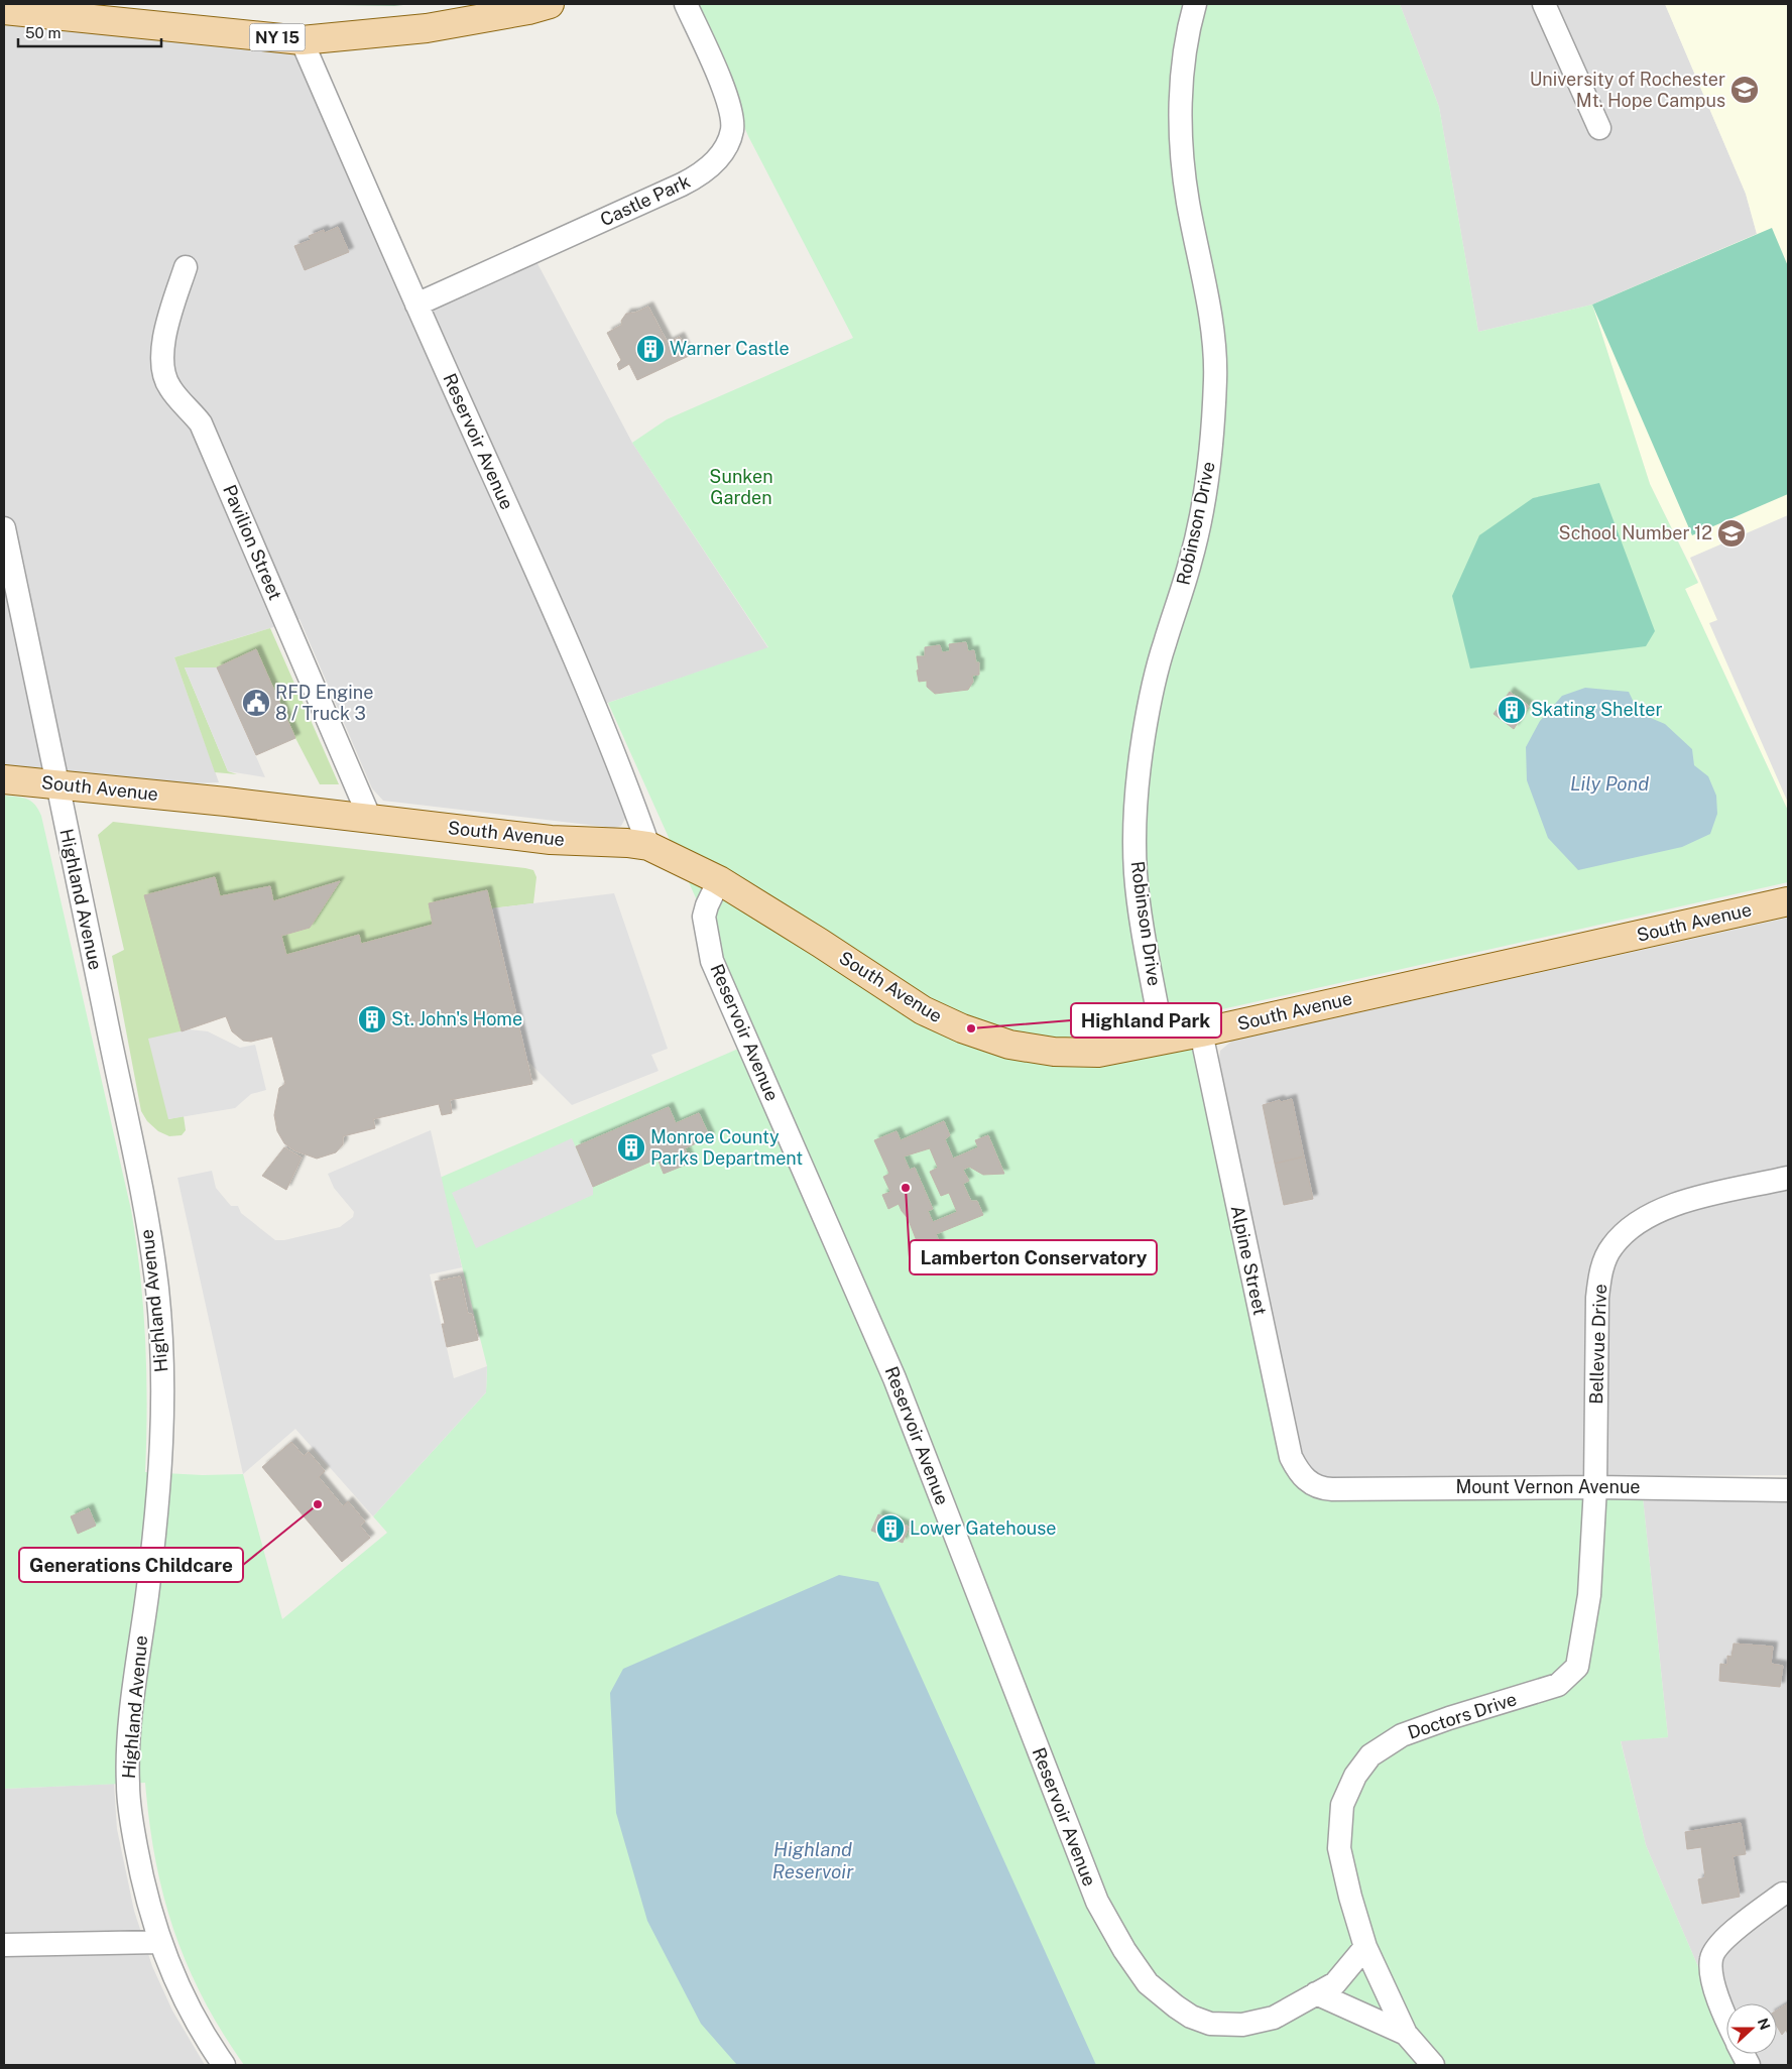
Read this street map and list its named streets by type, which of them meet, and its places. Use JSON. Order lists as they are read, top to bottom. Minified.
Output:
{"streets":{"main road":["NY 15","South Avenue"],"street":["Castle Park","Reservoir Avenue","Robinson Drive","Pavilion Street","Highland Avenue","Alpine Street","Bellevue Drive","Mount Vernon Avenue","Doctors Drive"]},"crossings":[["NY 15","Reservoir Avenue"],["Castle Park","Reservoir Avenue"],["Reservoir Avenue","South Avenue"],["Reservoir Avenue","Doctors Drive"],["Robinson Drive","South Avenue"],["Pavilion Street","South Avenue"],["South Avenue","Highland Avenue"],["South Avenue","Alpine Street"],["Alpine Street","Mount Vernon Avenue"],["Bellevue Drive","Mount Vernon Avenue"],["Bellevue Drive","Doctors Drive"],["Mount Vernon Avenue","Doctors Drive"]],"water":["Lily Pond","Highland Reservoir"],"parks":["Sunken Garden"],"places":{"school or university":["University of Rochester Mt. Hope Campus","School Number 12"],"building":["Warner Castle","Skating Shelter","St. John's Home","Monroe County Parks Department","Lower Gatehouse"],"public building":["RFD Engine 8 / Truck 3"],"other":["Highland Park","Lamberton Conservatory","Generations Childcare"]},"scale_bar":"50 m","north":"right"}
